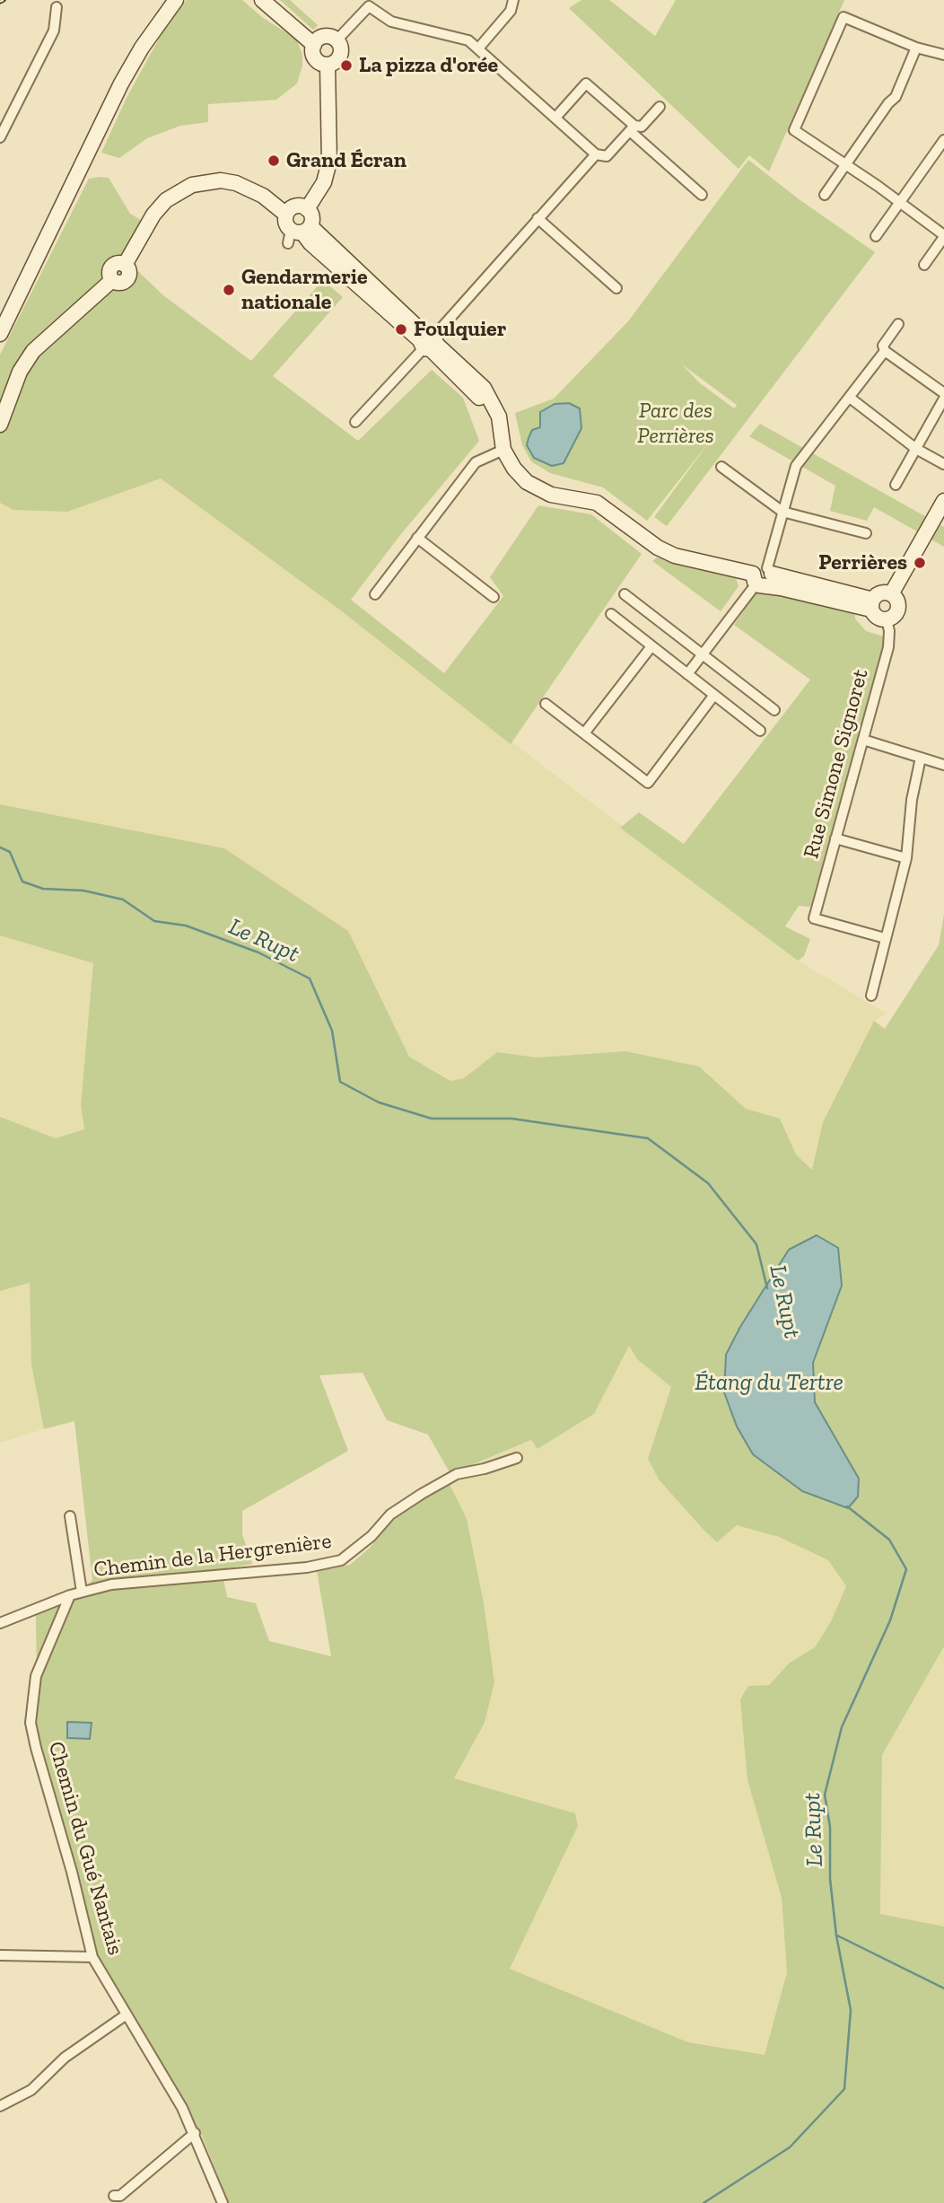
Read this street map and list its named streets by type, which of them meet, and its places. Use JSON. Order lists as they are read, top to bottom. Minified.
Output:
{"streets":{"street":["Rue Simone Signoret","Chemin de la Hergrenière","Chemin du Gué Nantais"]},"crossings":[["Chemin de la Hergrenière","Chemin du Gué Nantais"]],"water":["Le Rupt","Étang du Tertre"],"parks":["Parc des Perrières"],"places":["La pizza d'orée","Grand Écran","Gendarmerie nationale","Foulquier","Perrières"]}
